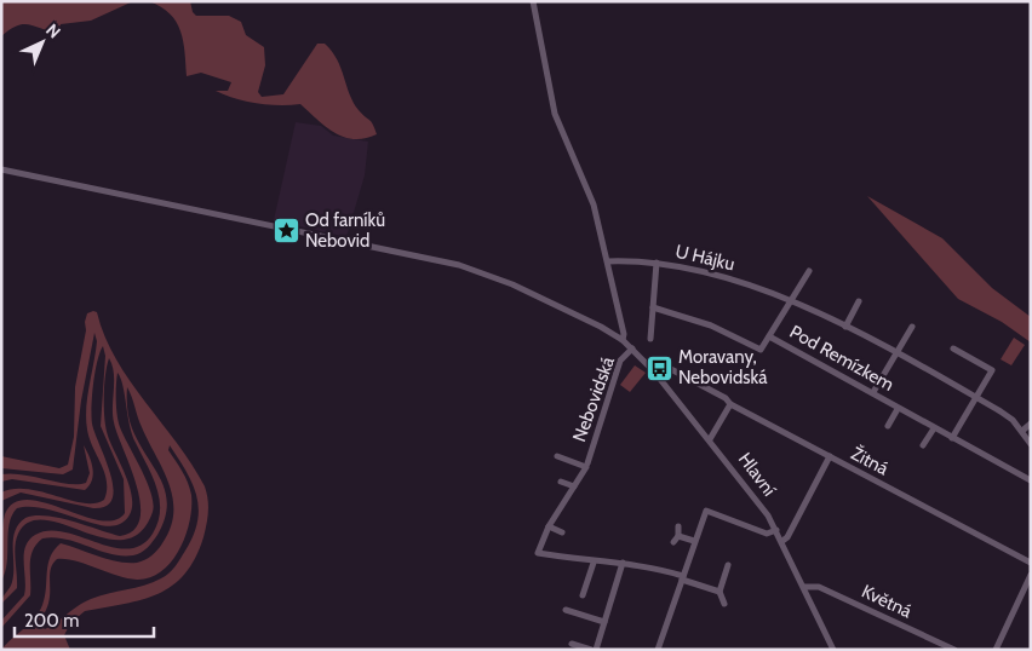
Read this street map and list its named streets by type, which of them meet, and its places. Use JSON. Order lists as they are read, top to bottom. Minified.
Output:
{"streets":{"street":["U Hájku","Pod Remízkem","Nebovidská","Žitná","Hlavní","Květná"]},"crossings":[["Nebovidská","Hlavní"],["Hlavní","Květná"]],"places":{"place":["Od farníků Nebovid"],"bus stop":["Moravany, Nebovidská"]},"scale_bar":"200 m","north":"top right"}
